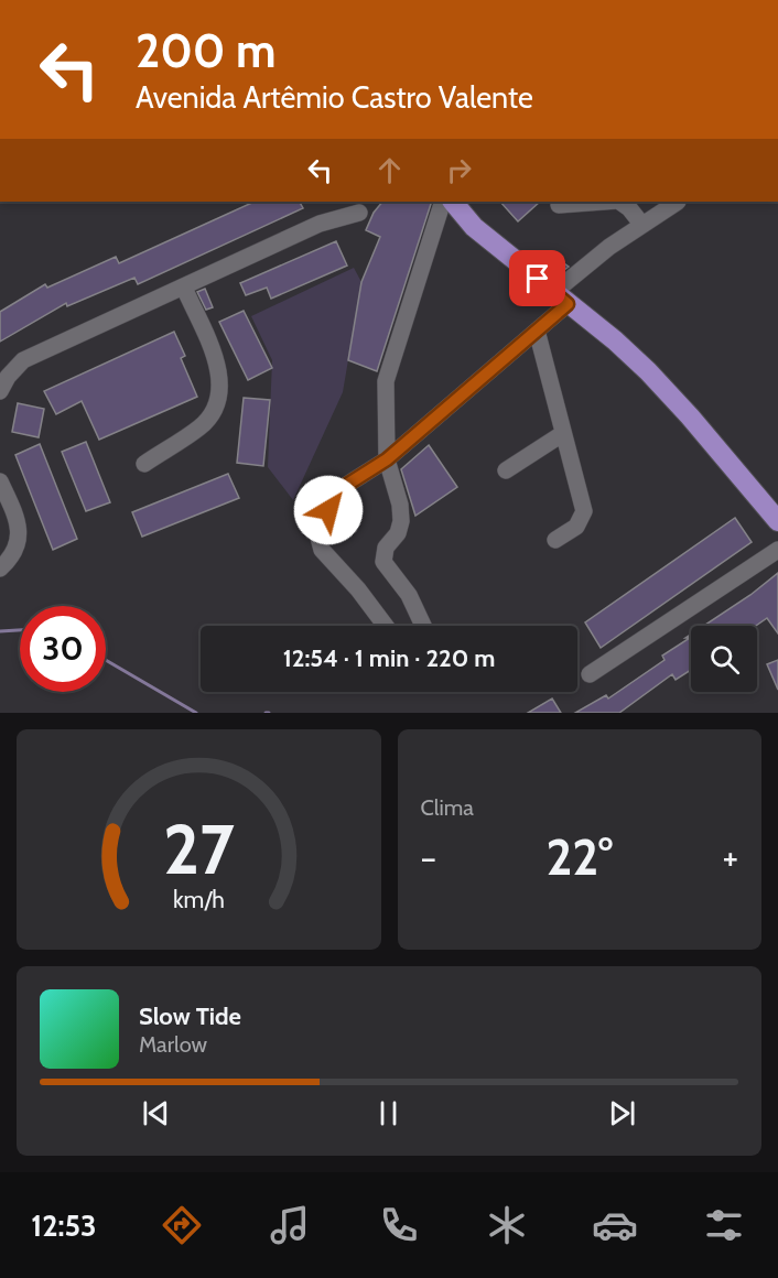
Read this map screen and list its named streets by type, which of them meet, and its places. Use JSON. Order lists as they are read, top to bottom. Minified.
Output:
{"page":{"turn":["200 m","Avenida Artêmio Castro Valente"],"limit":"30","trip":"12:54 · 1 min · 220 m","tile":"Clima","heat":["−","22°","+"],"song":["Slow Tide","Marlow"],"tabs":"12:53","gauge":["27","km/h"]}}
